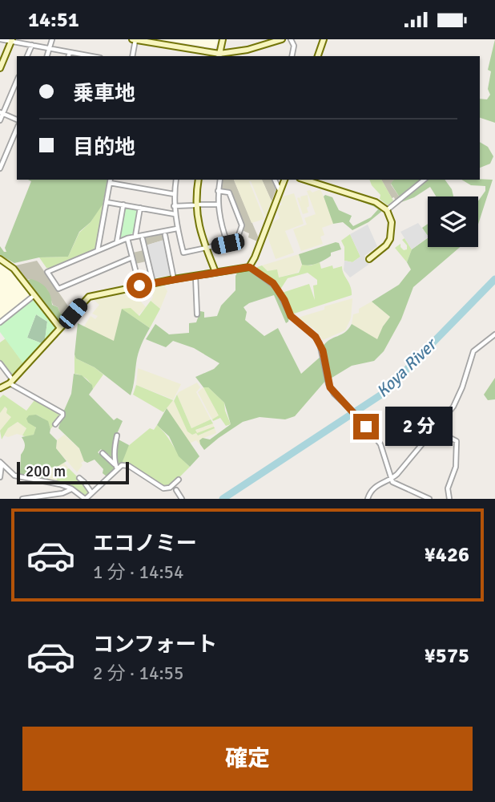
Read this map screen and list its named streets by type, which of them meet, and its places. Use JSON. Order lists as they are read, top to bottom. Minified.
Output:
{"water":["Koya River"],"scale_bar":"200 m","page":{"status":"14:51","banner":["乗車地","目的地"],"bubble":"2 分","scale":"200 m","list":[{"name":"エコノミー","note":"1 分 · 14:54","value":"¥426"},{"name":"コンフォート","note":"2 分 · 14:55","value":"¥575"}],"buttons":"確定"}}
